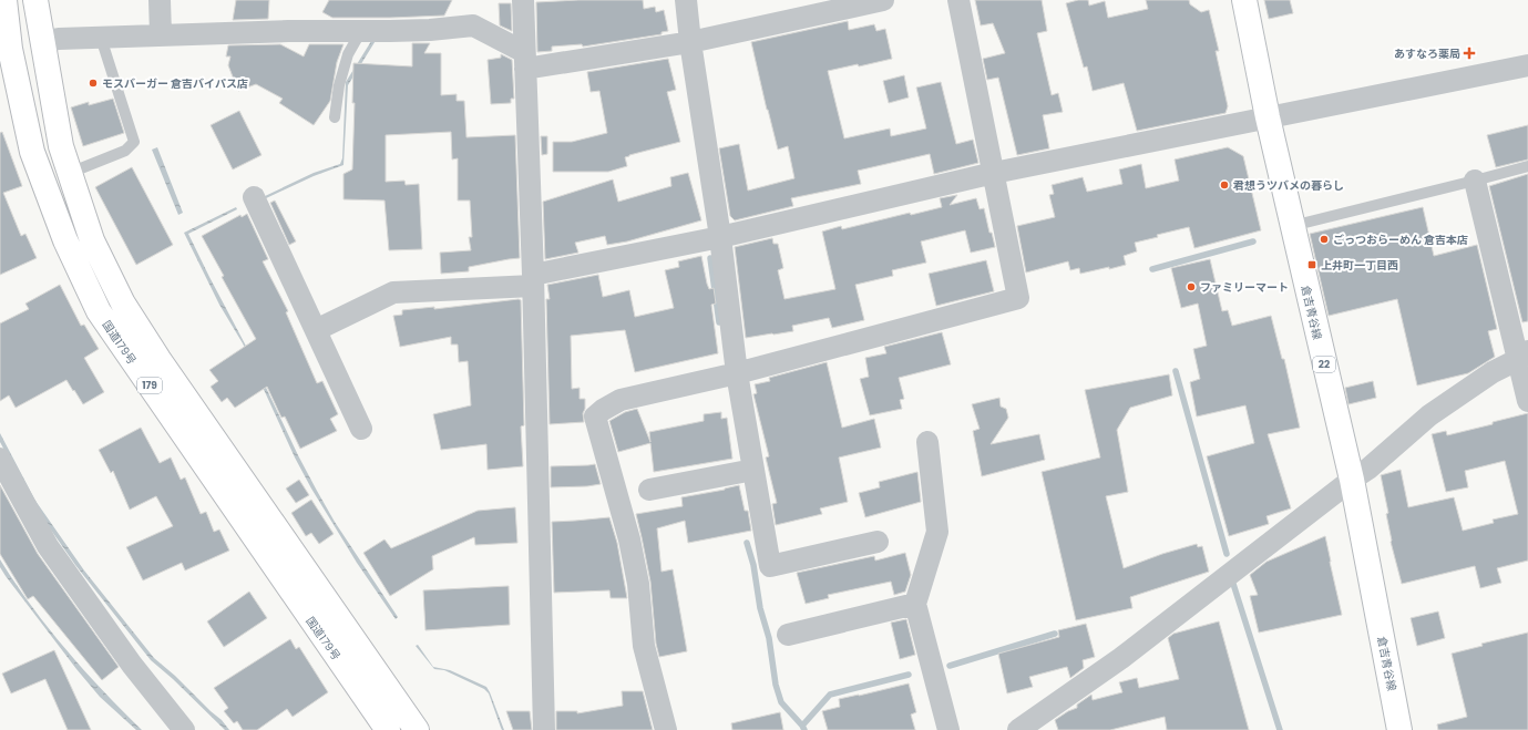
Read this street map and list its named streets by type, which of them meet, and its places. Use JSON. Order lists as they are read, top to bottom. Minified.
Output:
{"streets":{"main road":["倉吉青谷線","国道179号","22","179"]},"places":{"health":["あすなろ薬局"],"other":["モスバーガー 倉吉バイパス店","君想うツバメの暮らし","ごっつおらーめん 倉吉本店","ファミリーマート"],"transit":["上井町一丁目西"]}}
